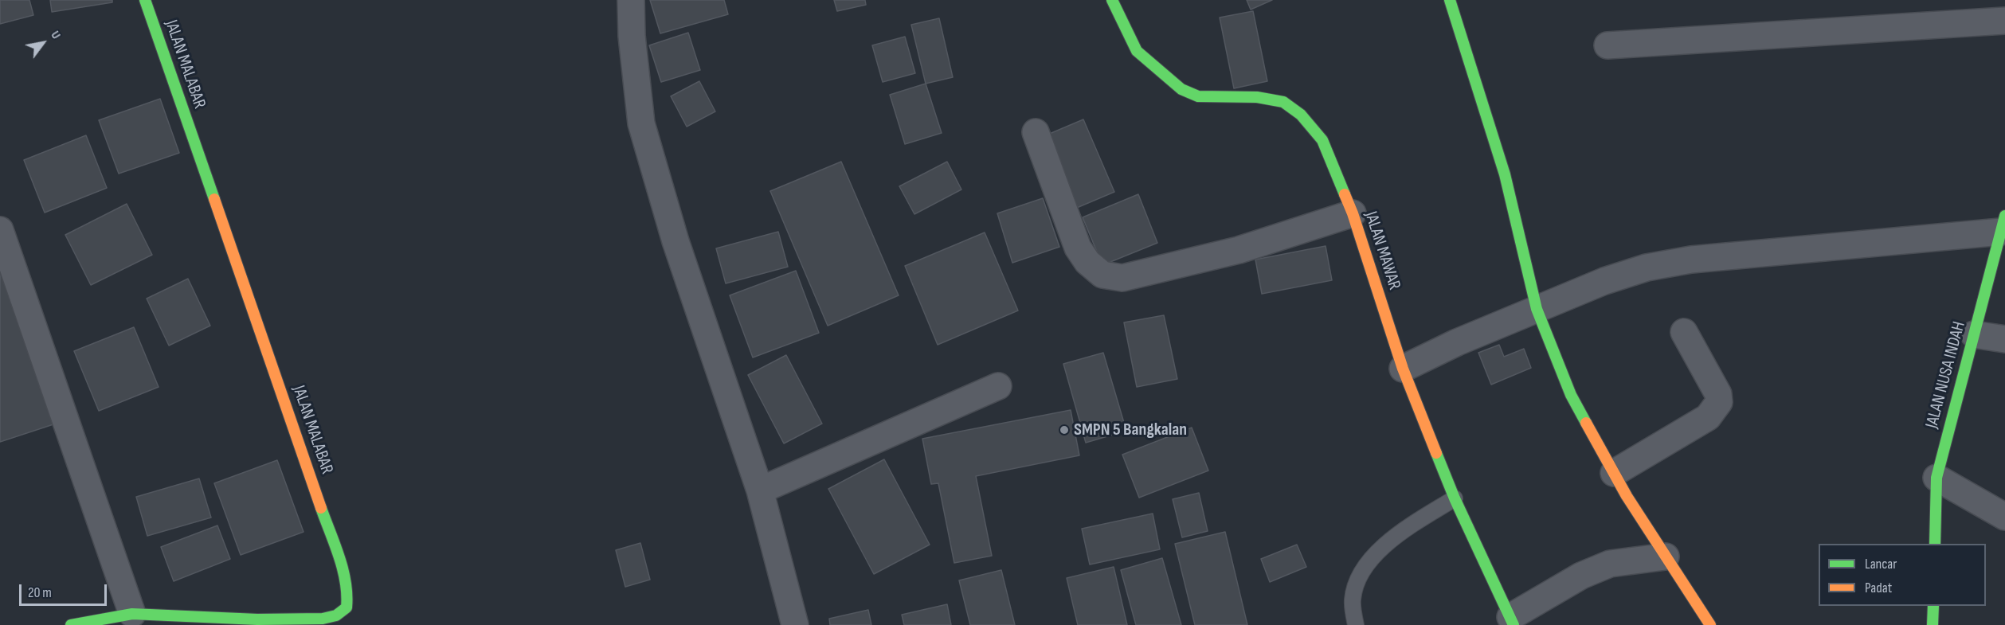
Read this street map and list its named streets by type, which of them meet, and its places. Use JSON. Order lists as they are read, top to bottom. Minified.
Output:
{"streets":{"street":["JALAN MALABAR","JALAN MAWAR","JALAN NUSA INDAH"]},"places":["SMPN 5 Bangkalan"],"legend":["Lancar","Padat"],"scale_bar":"20 m","north":"top right"}
